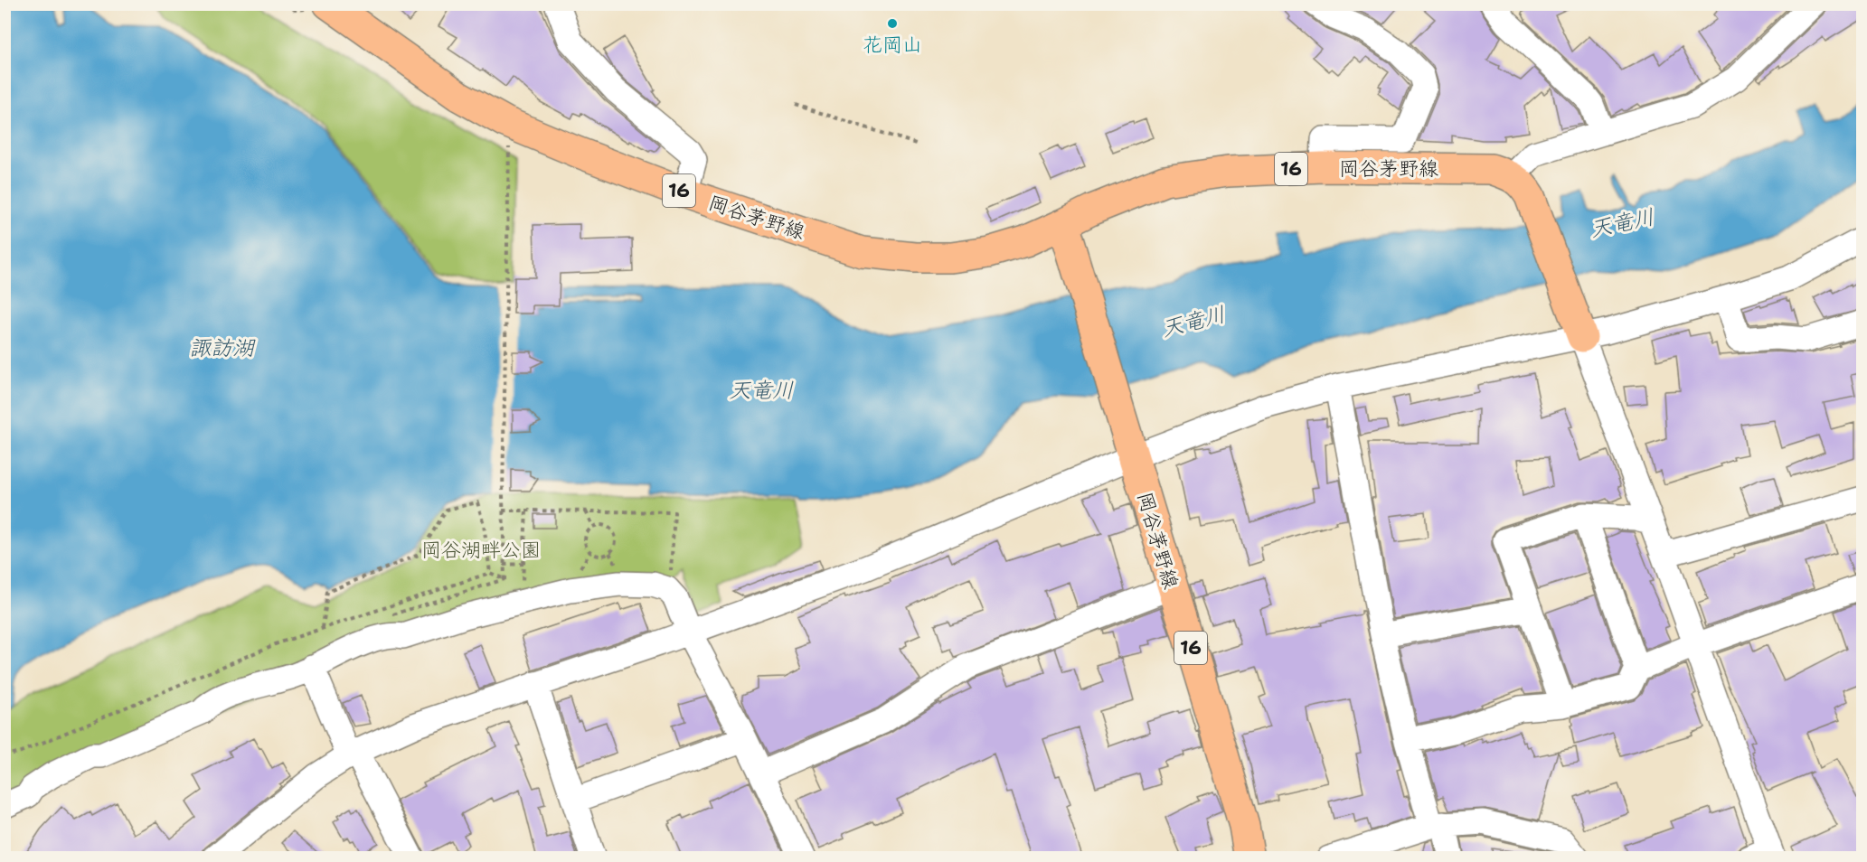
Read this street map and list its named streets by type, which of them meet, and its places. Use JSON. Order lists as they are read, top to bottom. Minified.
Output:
{"streets":{"main road":["岡谷茅野線","16"]},"water":["天竜川","諏訪湖"],"parks":["岡谷湖畔公園"],"places":["花岡山"]}
